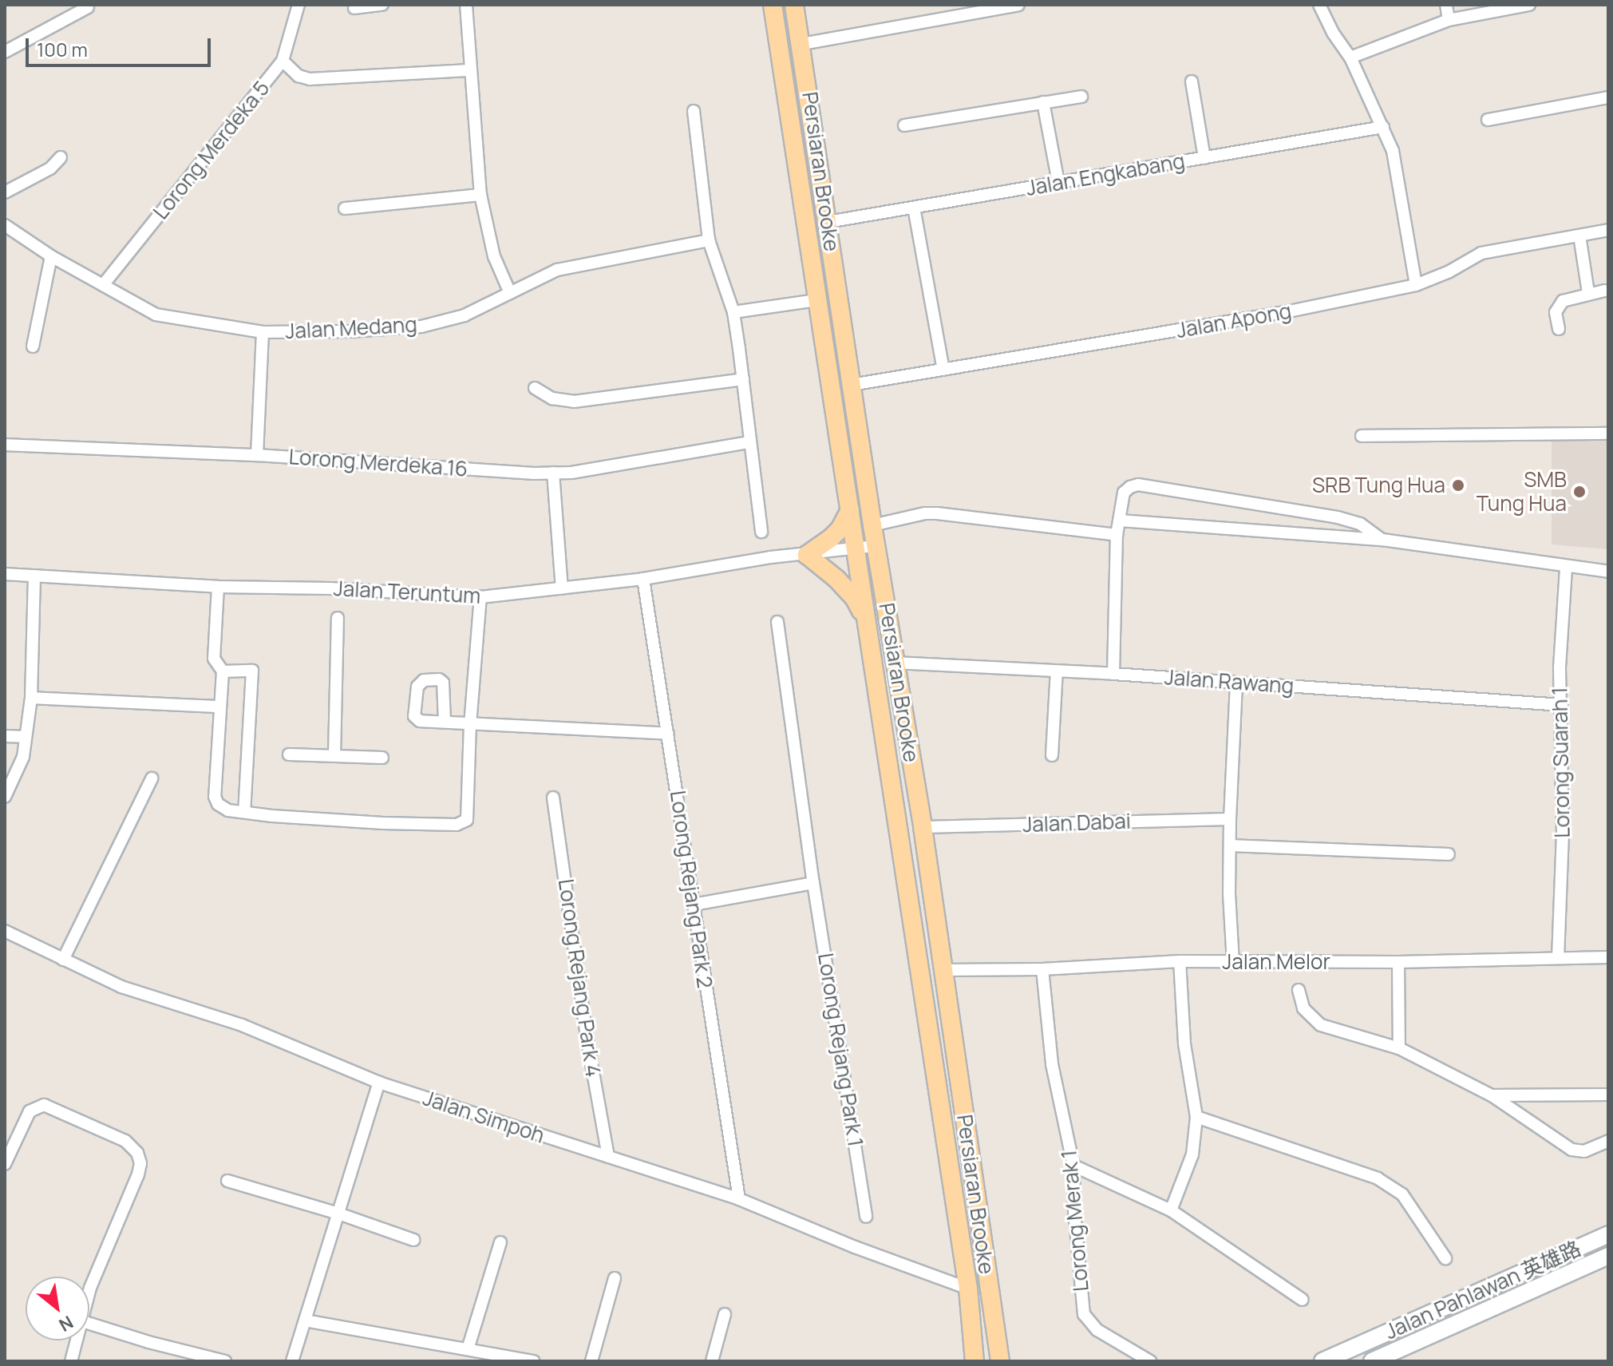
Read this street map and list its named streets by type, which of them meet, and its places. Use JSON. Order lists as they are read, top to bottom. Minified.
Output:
{"streets":{"main road":["Persiaran Brooke","Jalan Pahlawan 英雄路"],"street":["Lorong Merdeka 5","Jalan Engkabang","Jalan Apong","Jalan Medang","Lorong Merdeka 16","Jalan Teruntum","Jalan Rawang","Lorong Suarah 1","Jalan Dabai","Lorong Rejang Park 2","Jalan Melor","Lorong Rejang Park 4","Lorong Rejang Park 1","Jalan Simpoh","Lorong Merak 1"]},"crossings":[["Lorong Merdeka 5","Jalan Medang"],["Persiaran Brooke","Jalan Engkabang"],["Persiaran Brooke","Jalan Apong"],["Persiaran Brooke","Jalan Teruntum"],["Persiaran Brooke","Jalan Rawang"],["Persiaran Brooke","Jalan Dabai"],["Persiaran Brooke","Jalan Melor"],["Persiaran Brooke","Jalan Simpoh"],["Jalan Teruntum","Lorong Rejang Park 2"],["Jalan Rawang","Lorong Suarah 1"],["Lorong Suarah 1","Jalan Melor"],["Lorong Rejang Park 2","Jalan Simpoh"],["Jalan Melor","Lorong Merak 1"],["Lorong Rejang Park 4","Jalan Simpoh"]],"places":["SRB Tung Hua","SMB Tung Hua"],"scale_bar":"100 m","north":"bottom right"}
